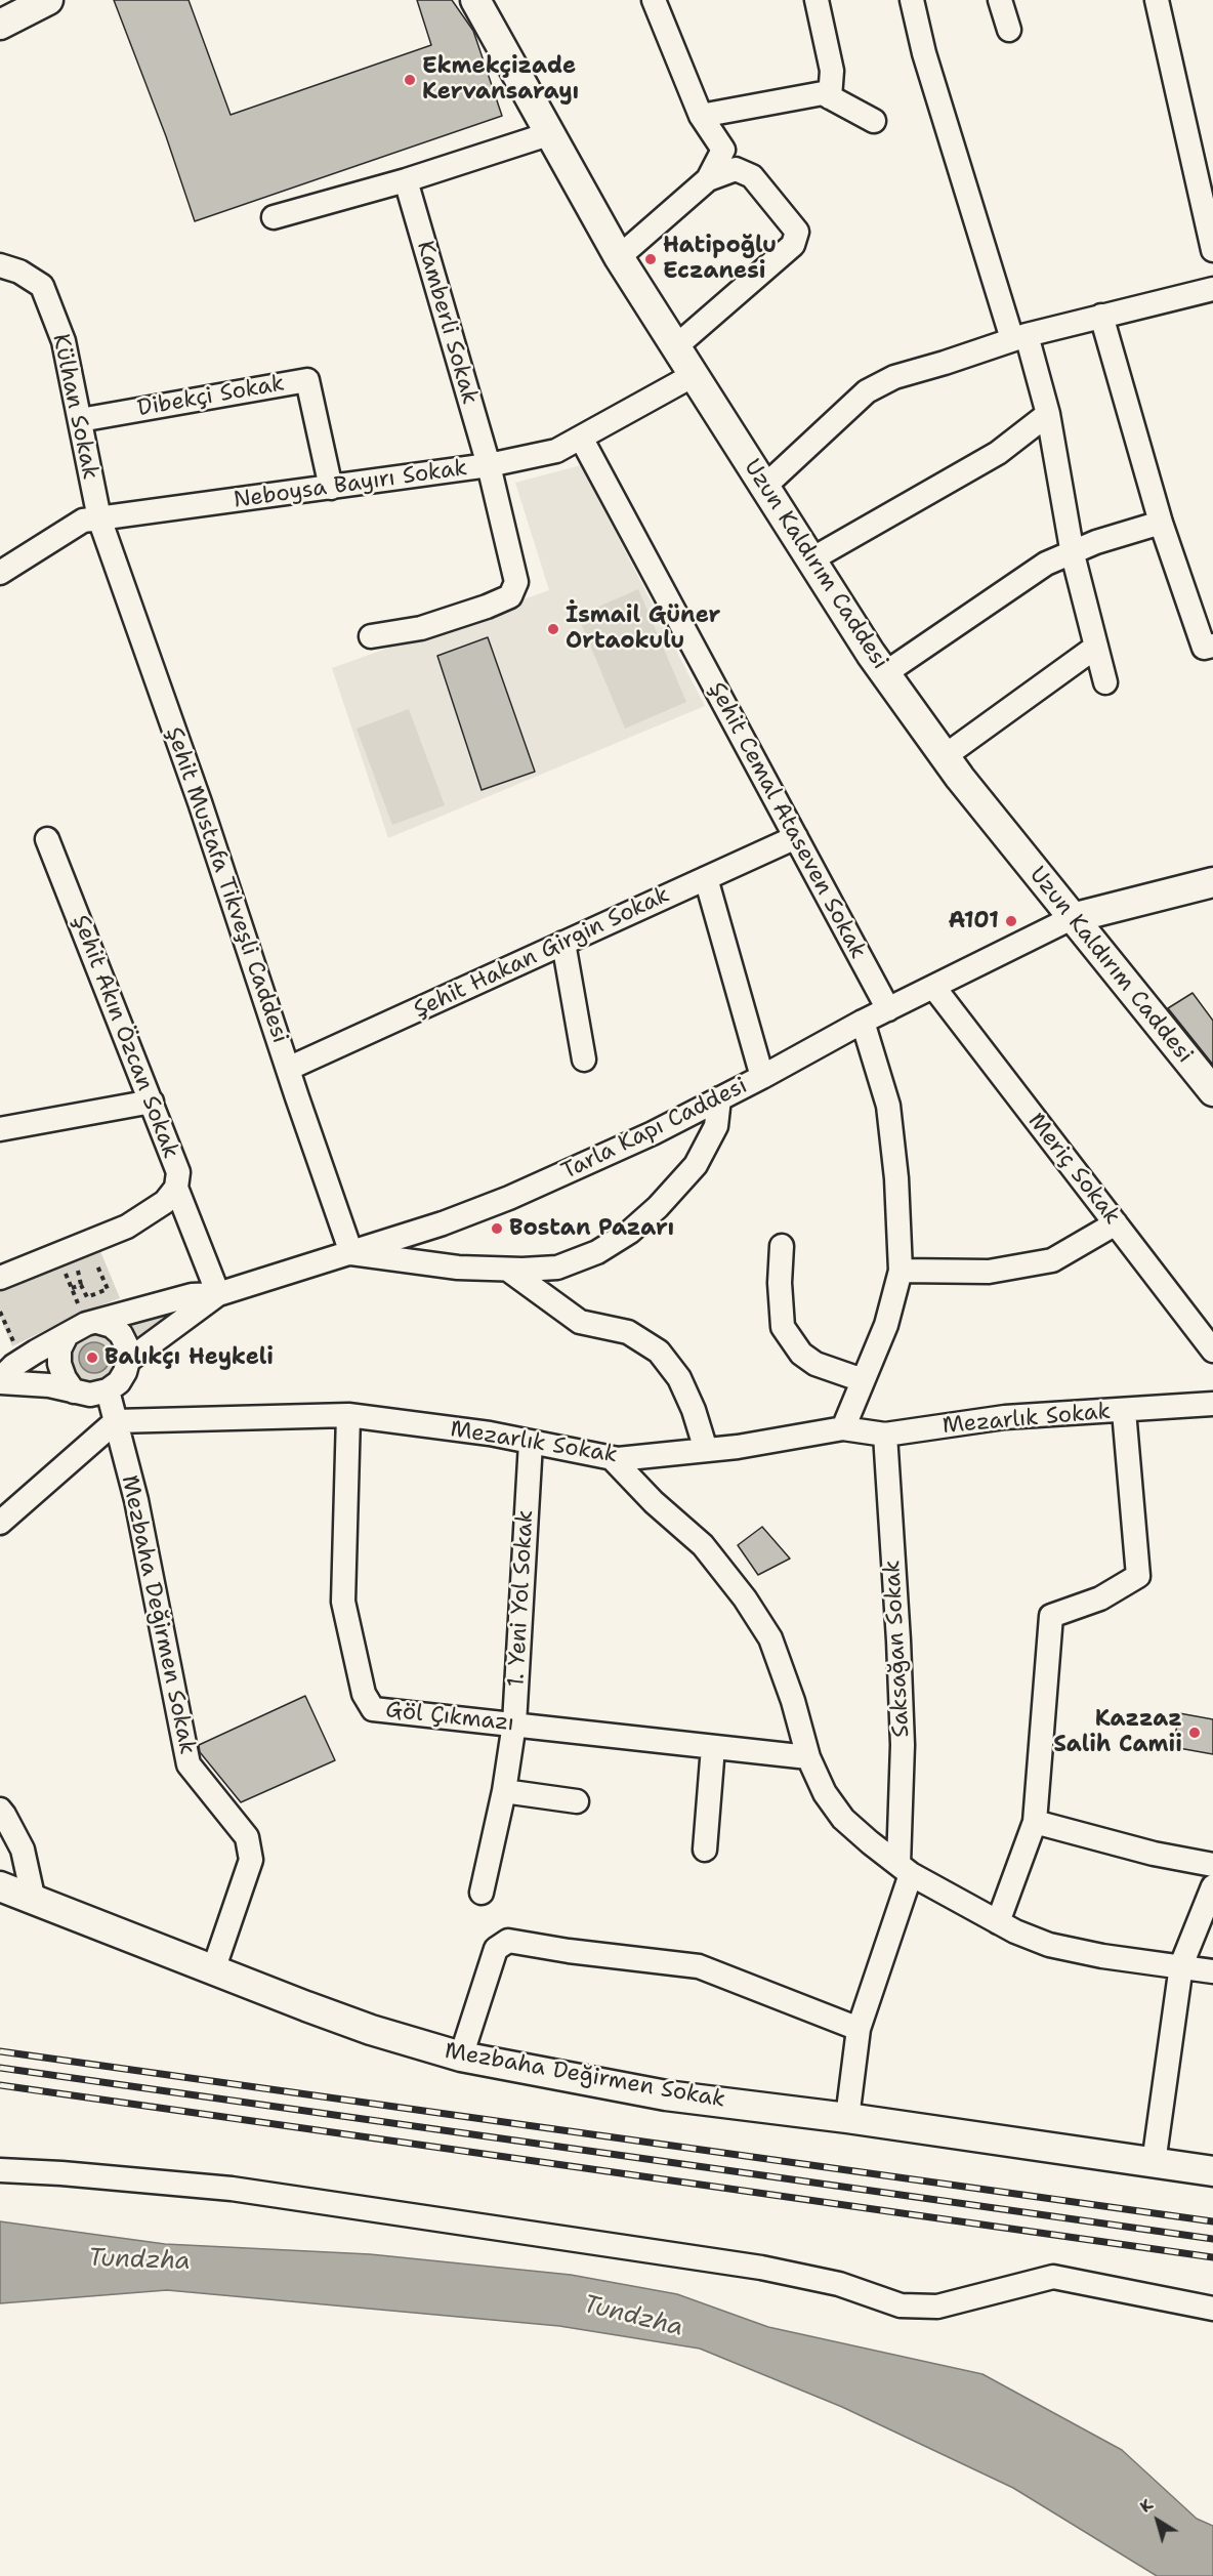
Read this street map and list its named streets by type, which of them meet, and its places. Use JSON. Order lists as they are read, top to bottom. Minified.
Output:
{"streets":{"main road":["Uzun Kaldırım Caddesi","Mezbaha Değirmen Sokak"],"street":["Kamberli Sokak","Dibekçi Sokak","Külhan Sokak","Neboysa Bayırı Sokak","Şehit Cemal Ataseven Sokak","Şehit Mustafa Tikveşli Caddesi","Şehit Hakan Girgin Sokak","Şehit Akın Özcan Sokak","Tarla Kapı Caddesi","Meriç Sokak","Mezarlık Sokak","1. Yeni Yol Sokak","Saksağan Sokak","Göl Çıkmazı"]},"crossings":[["Kamberli Sokak","Neboysa Bayırı Sokak"],["Dibekçi Sokak","Külhan Sokak"],["Dibekçi Sokak","Neboysa Bayırı Sokak"],["Külhan Sokak","Neboysa Bayırı Sokak"],["Külhan Sokak","Şehit Mustafa Tikveşli Caddesi"],["Neboysa Bayırı Sokak","Uzun Kaldırım Caddesi"],["Neboysa Bayırı Sokak","Şehit Cemal Ataseven Sokak"],["Neboysa Bayırı Sokak","Şehit Mustafa Tikveşli Caddesi"],["Uzun Kaldırım Caddesi","Tarla Kapı Caddesi"],["Şehit Cemal Ataseven Sokak","Şehit Hakan Girgin Sokak"],["Şehit Cemal Ataseven Sokak","Tarla Kapı Caddesi"],["Şehit Mustafa Tikveşli Caddesi","Şehit Hakan Girgin Sokak"],["Şehit Mustafa Tikveşli Caddesi","Tarla Kapı Caddesi"],["Tarla Kapı Caddesi","Meriç Sokak"],["Tarla Kapı Caddesi","Mezbaha Değirmen Sokak"],["Mezarlık Sokak","1. Yeni Yol Sokak"],["Mezarlık Sokak","Mezbaha Değirmen Sokak"],["Mezarlık Sokak","Saksağan Sokak"],["Mezarlık Sokak","Göl Çıkmazı"],["1. Yeni Yol Sokak","Göl Çıkmazı"],["Mezbaha Değirmen Sokak","Saksağan Sokak"]],"water":["Tundzha"],"places":["Ekmekçizade Kervansarayı","Hatipoğlu Eczanesi","İsmail Güner Ortaokulu","A101","Bostan Pazarı","Balıkçı Heykeli","Kazzaz Salih Camii"],"north":"top left"}
